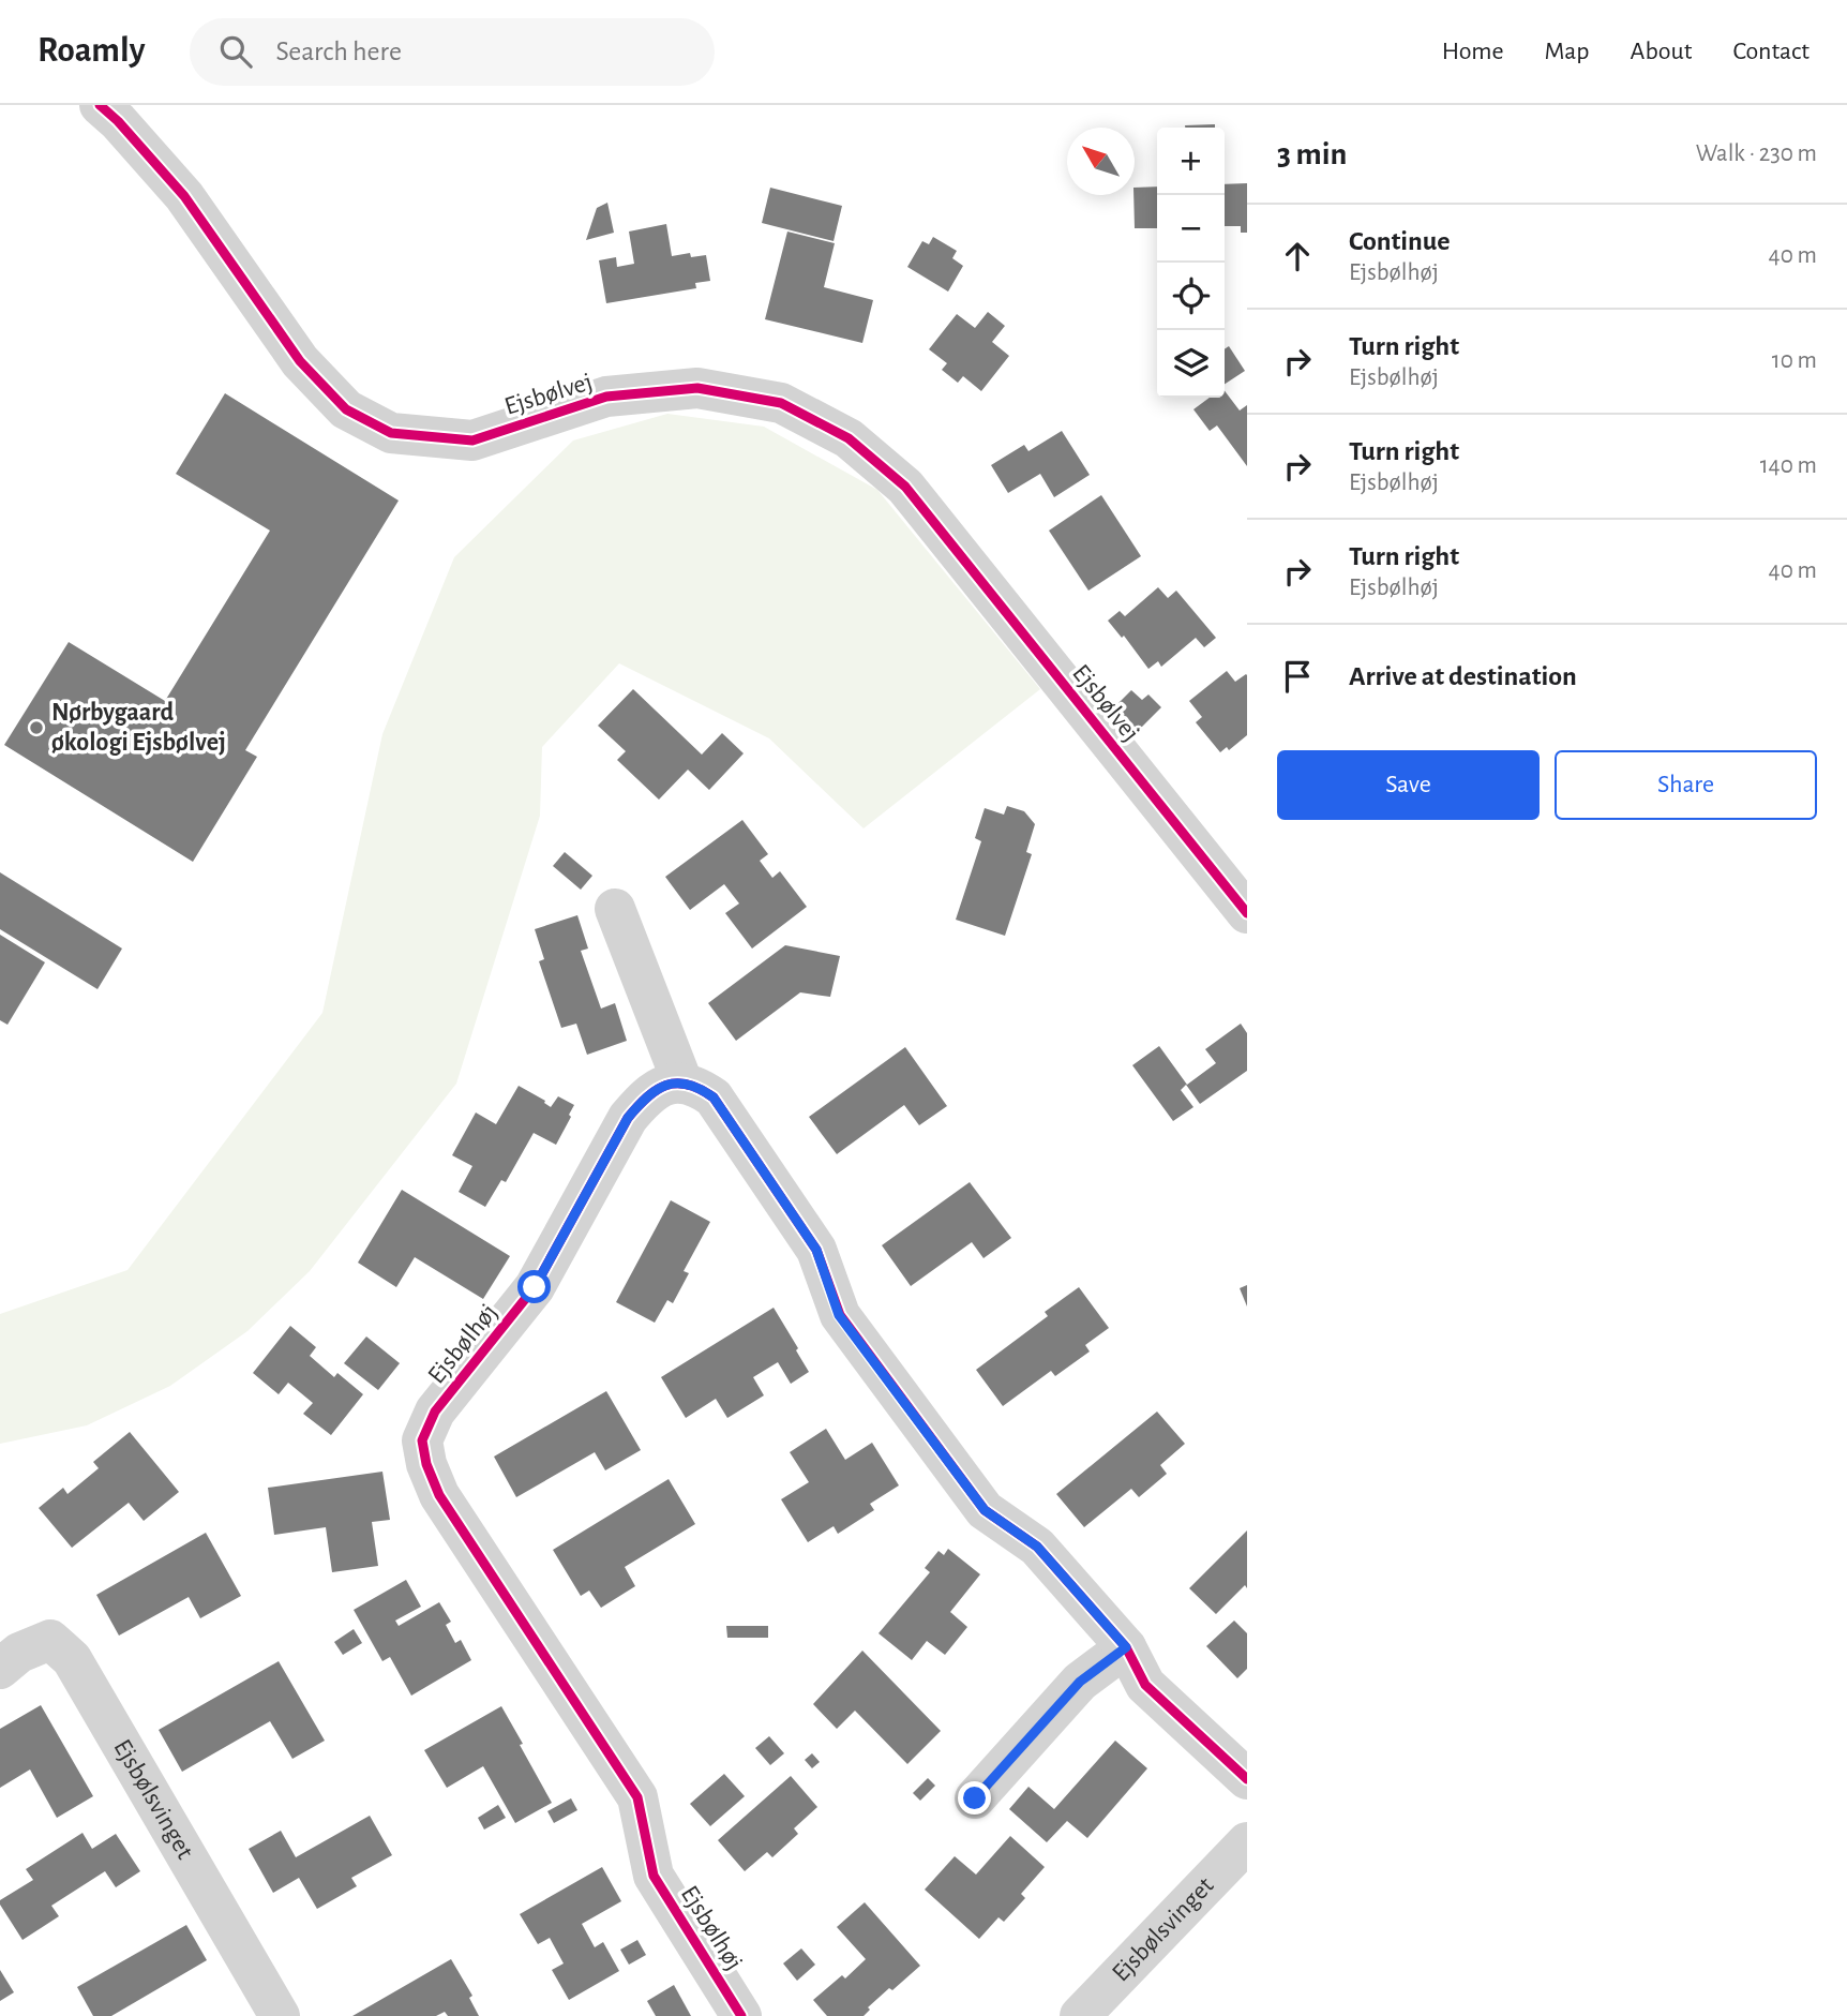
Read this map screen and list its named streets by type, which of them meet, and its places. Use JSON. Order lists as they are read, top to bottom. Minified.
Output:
{"streets":{"street":["Ejsbølvej","Ejsbølhøj","Ejsbølsvinget"]},"places":["Nørbygaard økologi Ejsbølvej"],"north":"top left","page":{"header":"Roamly","search":"Search here","nav":["Home","Map","About","Contact"],"heading":["3 min","Walk · 230 m"],"map_buttons":["+","−"],"list":[["Continue","Ejsbølhøj","40 m"],["Turn right","Ejsbølhøj","10 m"],["Turn right","Ejsbølhøj","140 m"],["Turn right","Ejsbølhøj","40 m"],"Arrive at destination"],"buttons":["Save","Share"]}}
